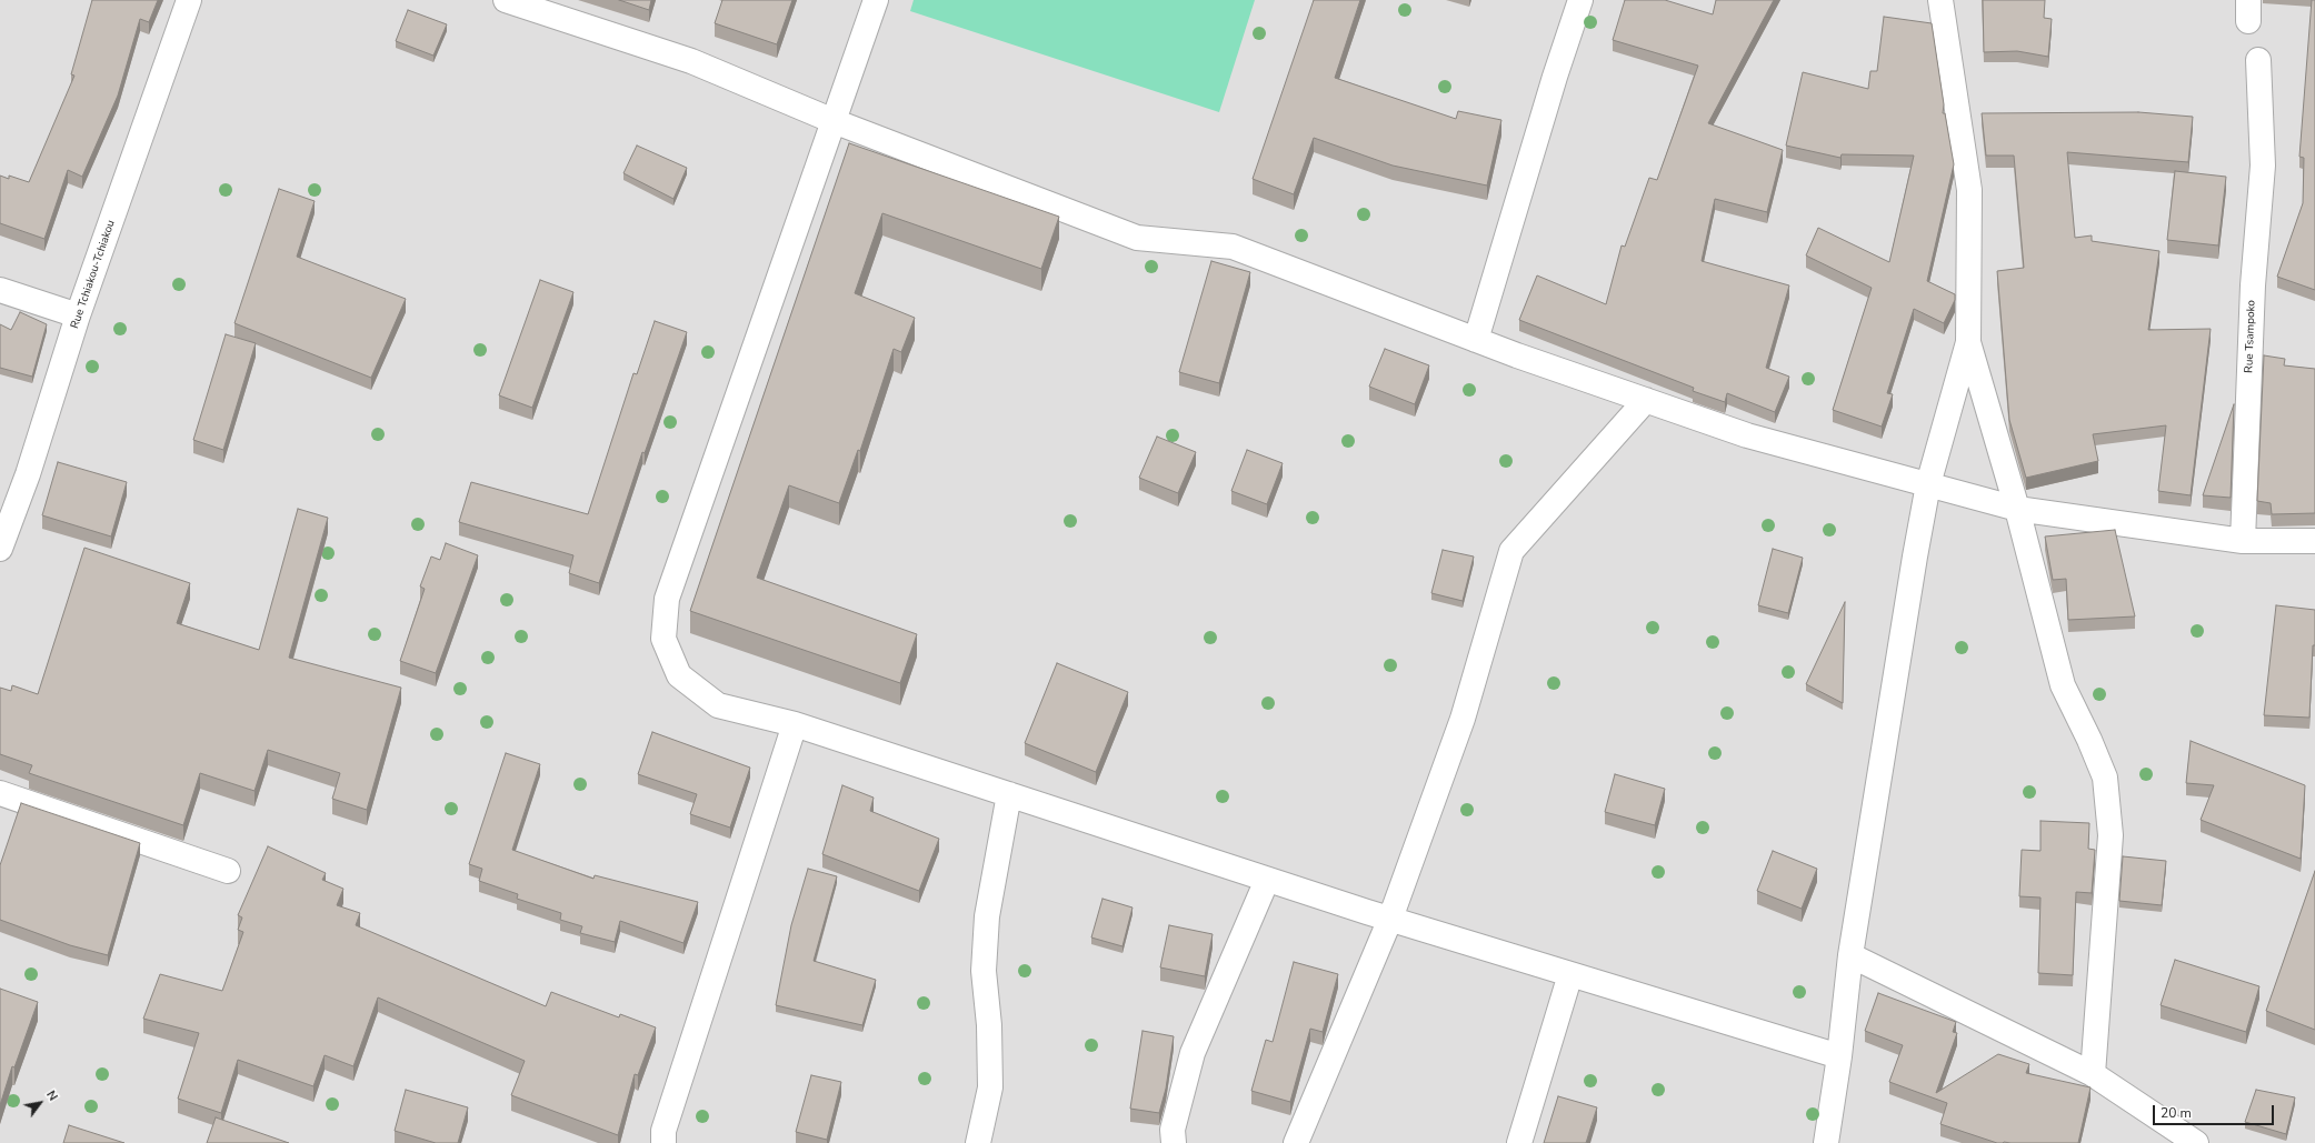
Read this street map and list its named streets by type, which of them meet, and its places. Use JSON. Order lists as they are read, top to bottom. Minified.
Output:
{"streets":{"street":["Rue Tchiakou-Tchiakou","Rue Tsampoko"]},"scale_bar":"20 m","north":"top right"}
